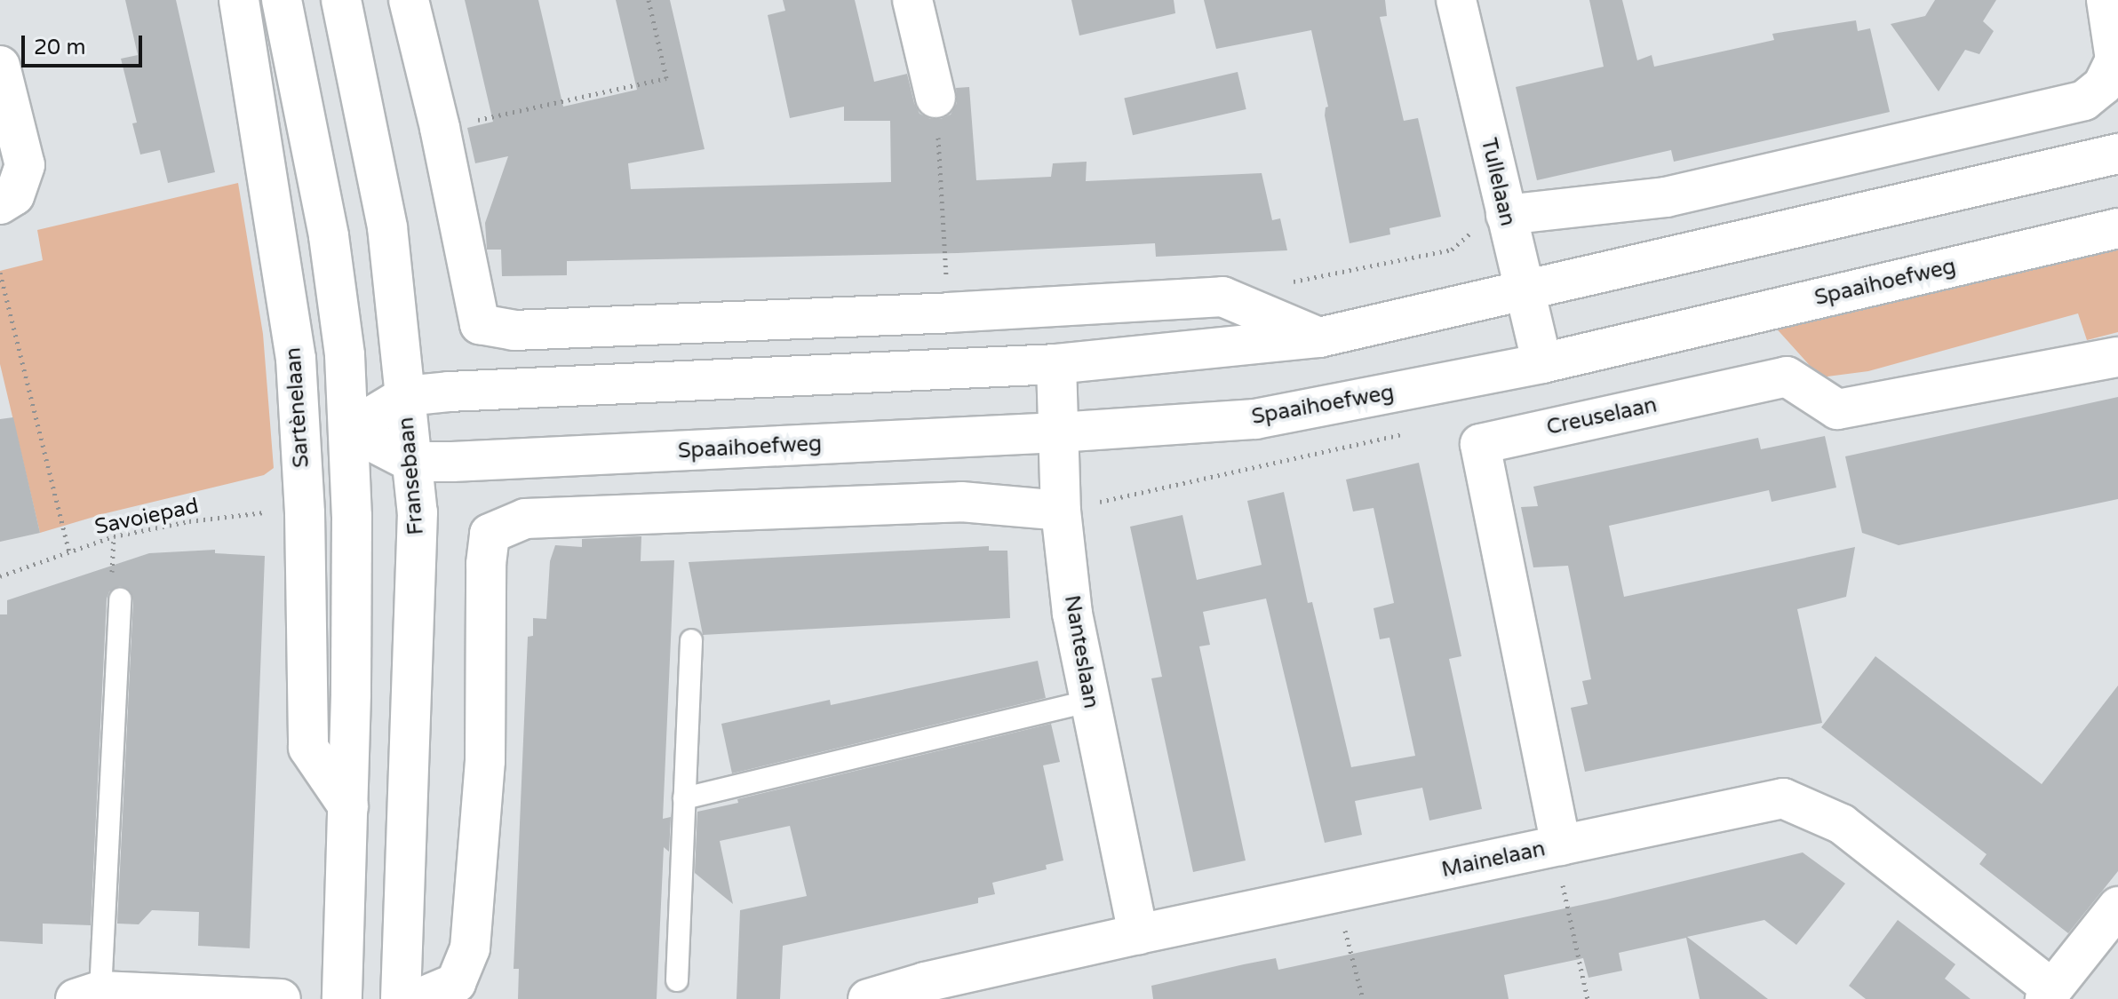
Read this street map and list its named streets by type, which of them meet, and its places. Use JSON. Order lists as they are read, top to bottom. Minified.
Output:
{"streets":{"street":["Tullelaan","Spaaihoefweg","Sartènelaan","Creuselaan","Fransebaan","Nanteslaan","Mainelaan"],"path":["Savoiepad"]},"crossings":[["Tullelaan","Spaaihoefweg"],["Spaaihoefweg","Fransebaan"],["Spaaihoefweg","Nanteslaan"],["Sartènelaan","Savoiepad"],["Creuselaan","Mainelaan"],["Nanteslaan","Mainelaan"]],"scale_bar":"20 m"}
